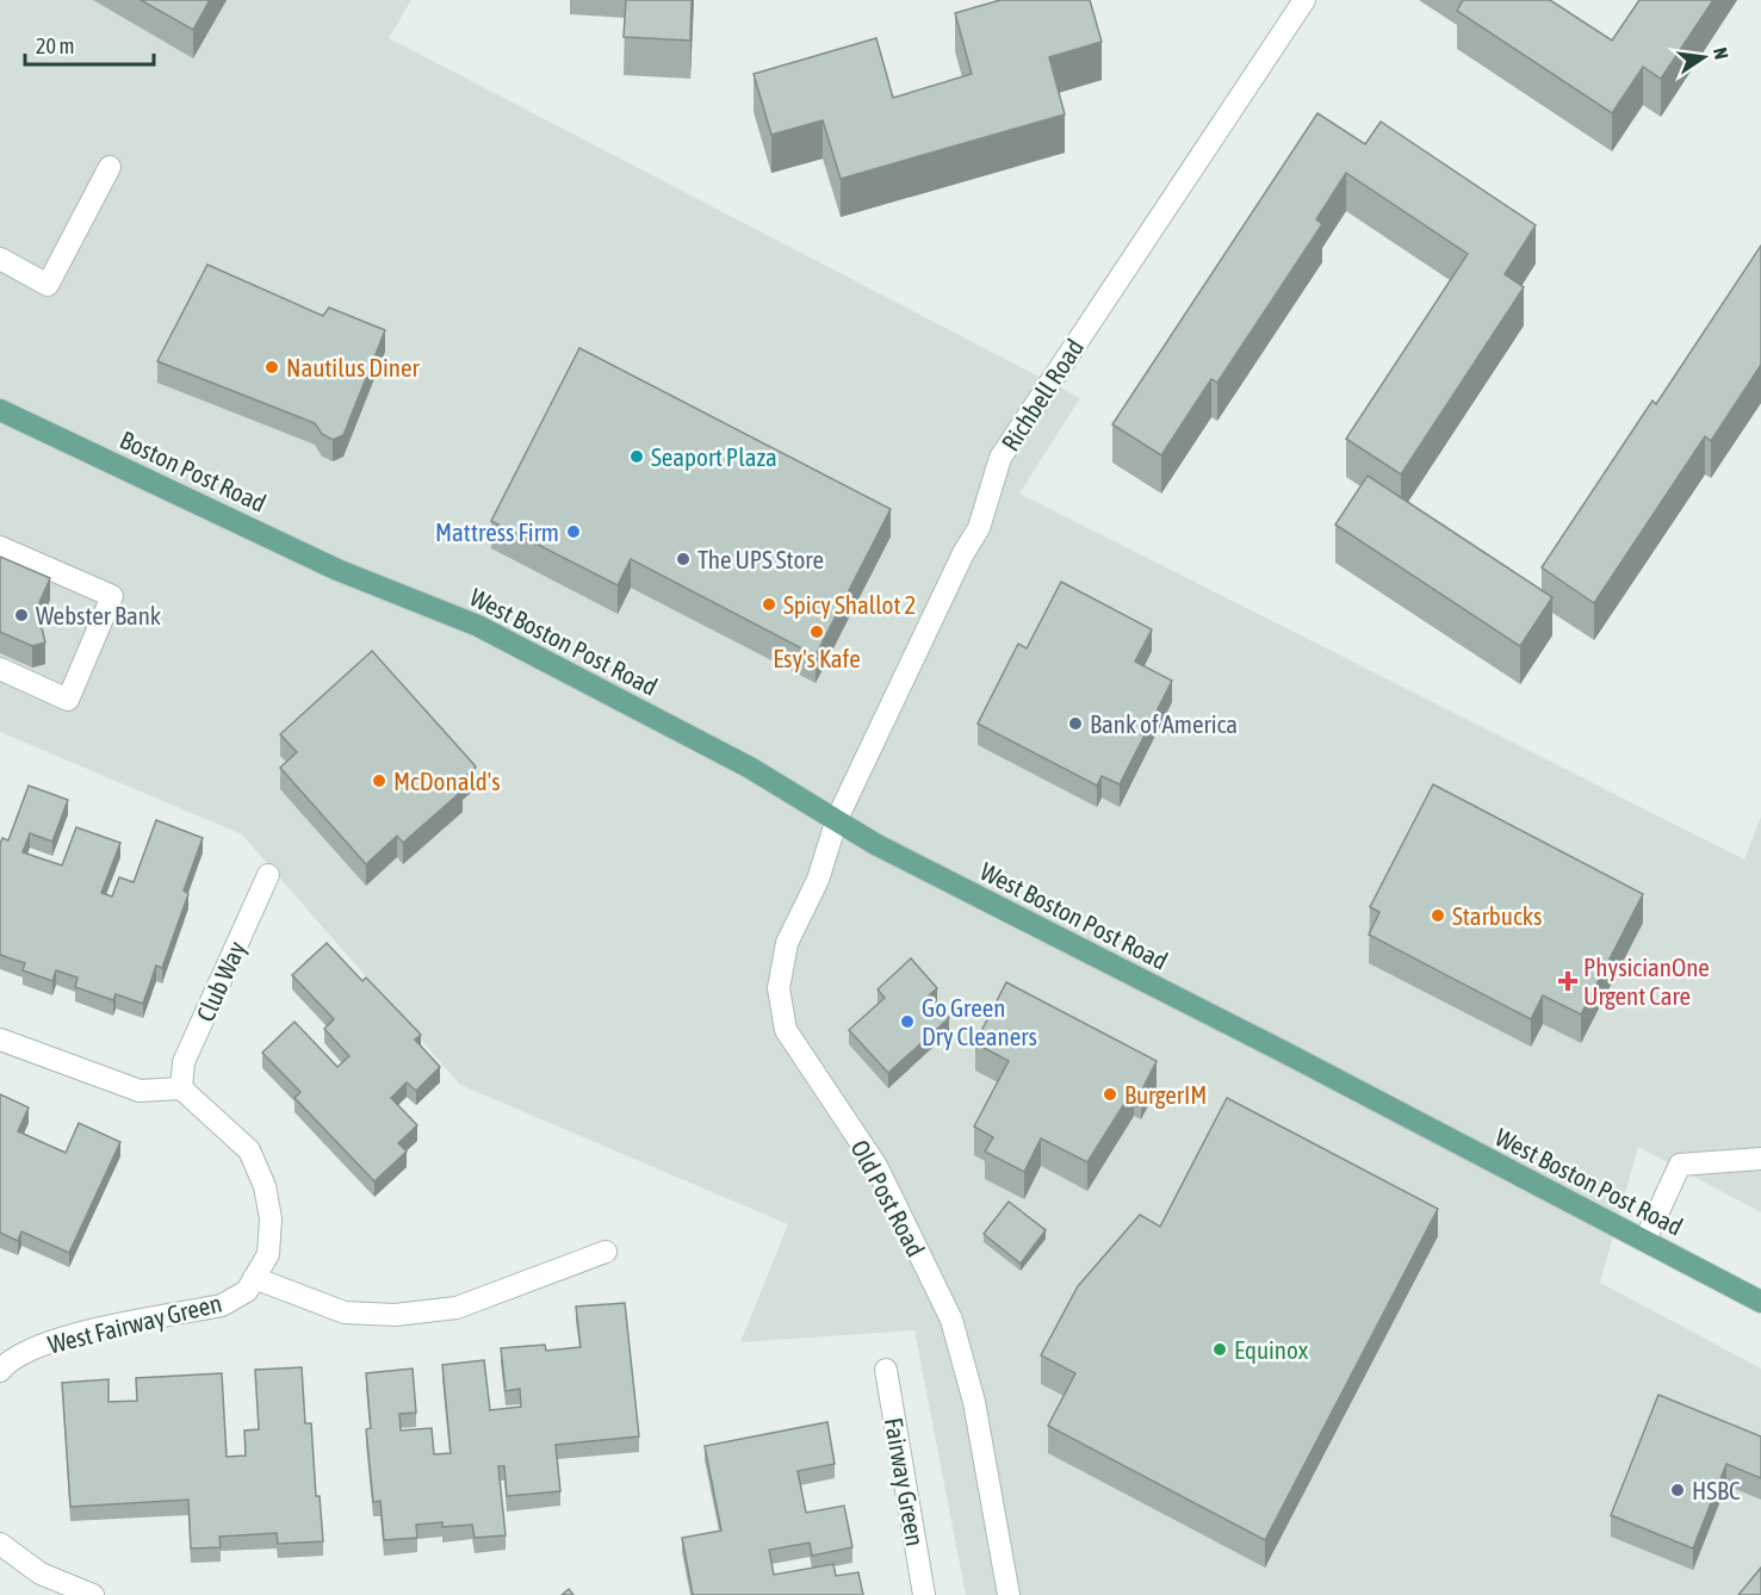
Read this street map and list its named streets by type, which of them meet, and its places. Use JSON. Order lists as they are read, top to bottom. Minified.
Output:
{"streets":{"main road":["Boston Post Road","West Boston Post Road"],"street":["Richbell Road","Club Way","Old Post Road","West Fairway Green","Fairway Green"]},"crossings":[["Richbell Road","West Boston Post Road"],["Richbell Road","Old Post Road"],["Boston Post Road","West Boston Post Road"],["West Boston Post Road","Old Post Road"],["Club Way","West Fairway Green"]],"places":{"other":["Nautilus Diner","Seaport Plaza","Mattress Firm","The UPS Store","Spicy Shallot 2","Webster Bank","Esy's Kafe","Bank of America","McDonald's","Starbucks","Go Green Dry Cleaners","BurgerIM","Equinox","HSBC"],"health":["PhysicianOne Urgent Care"]},"scale_bar":"20 m","north":"right"}
